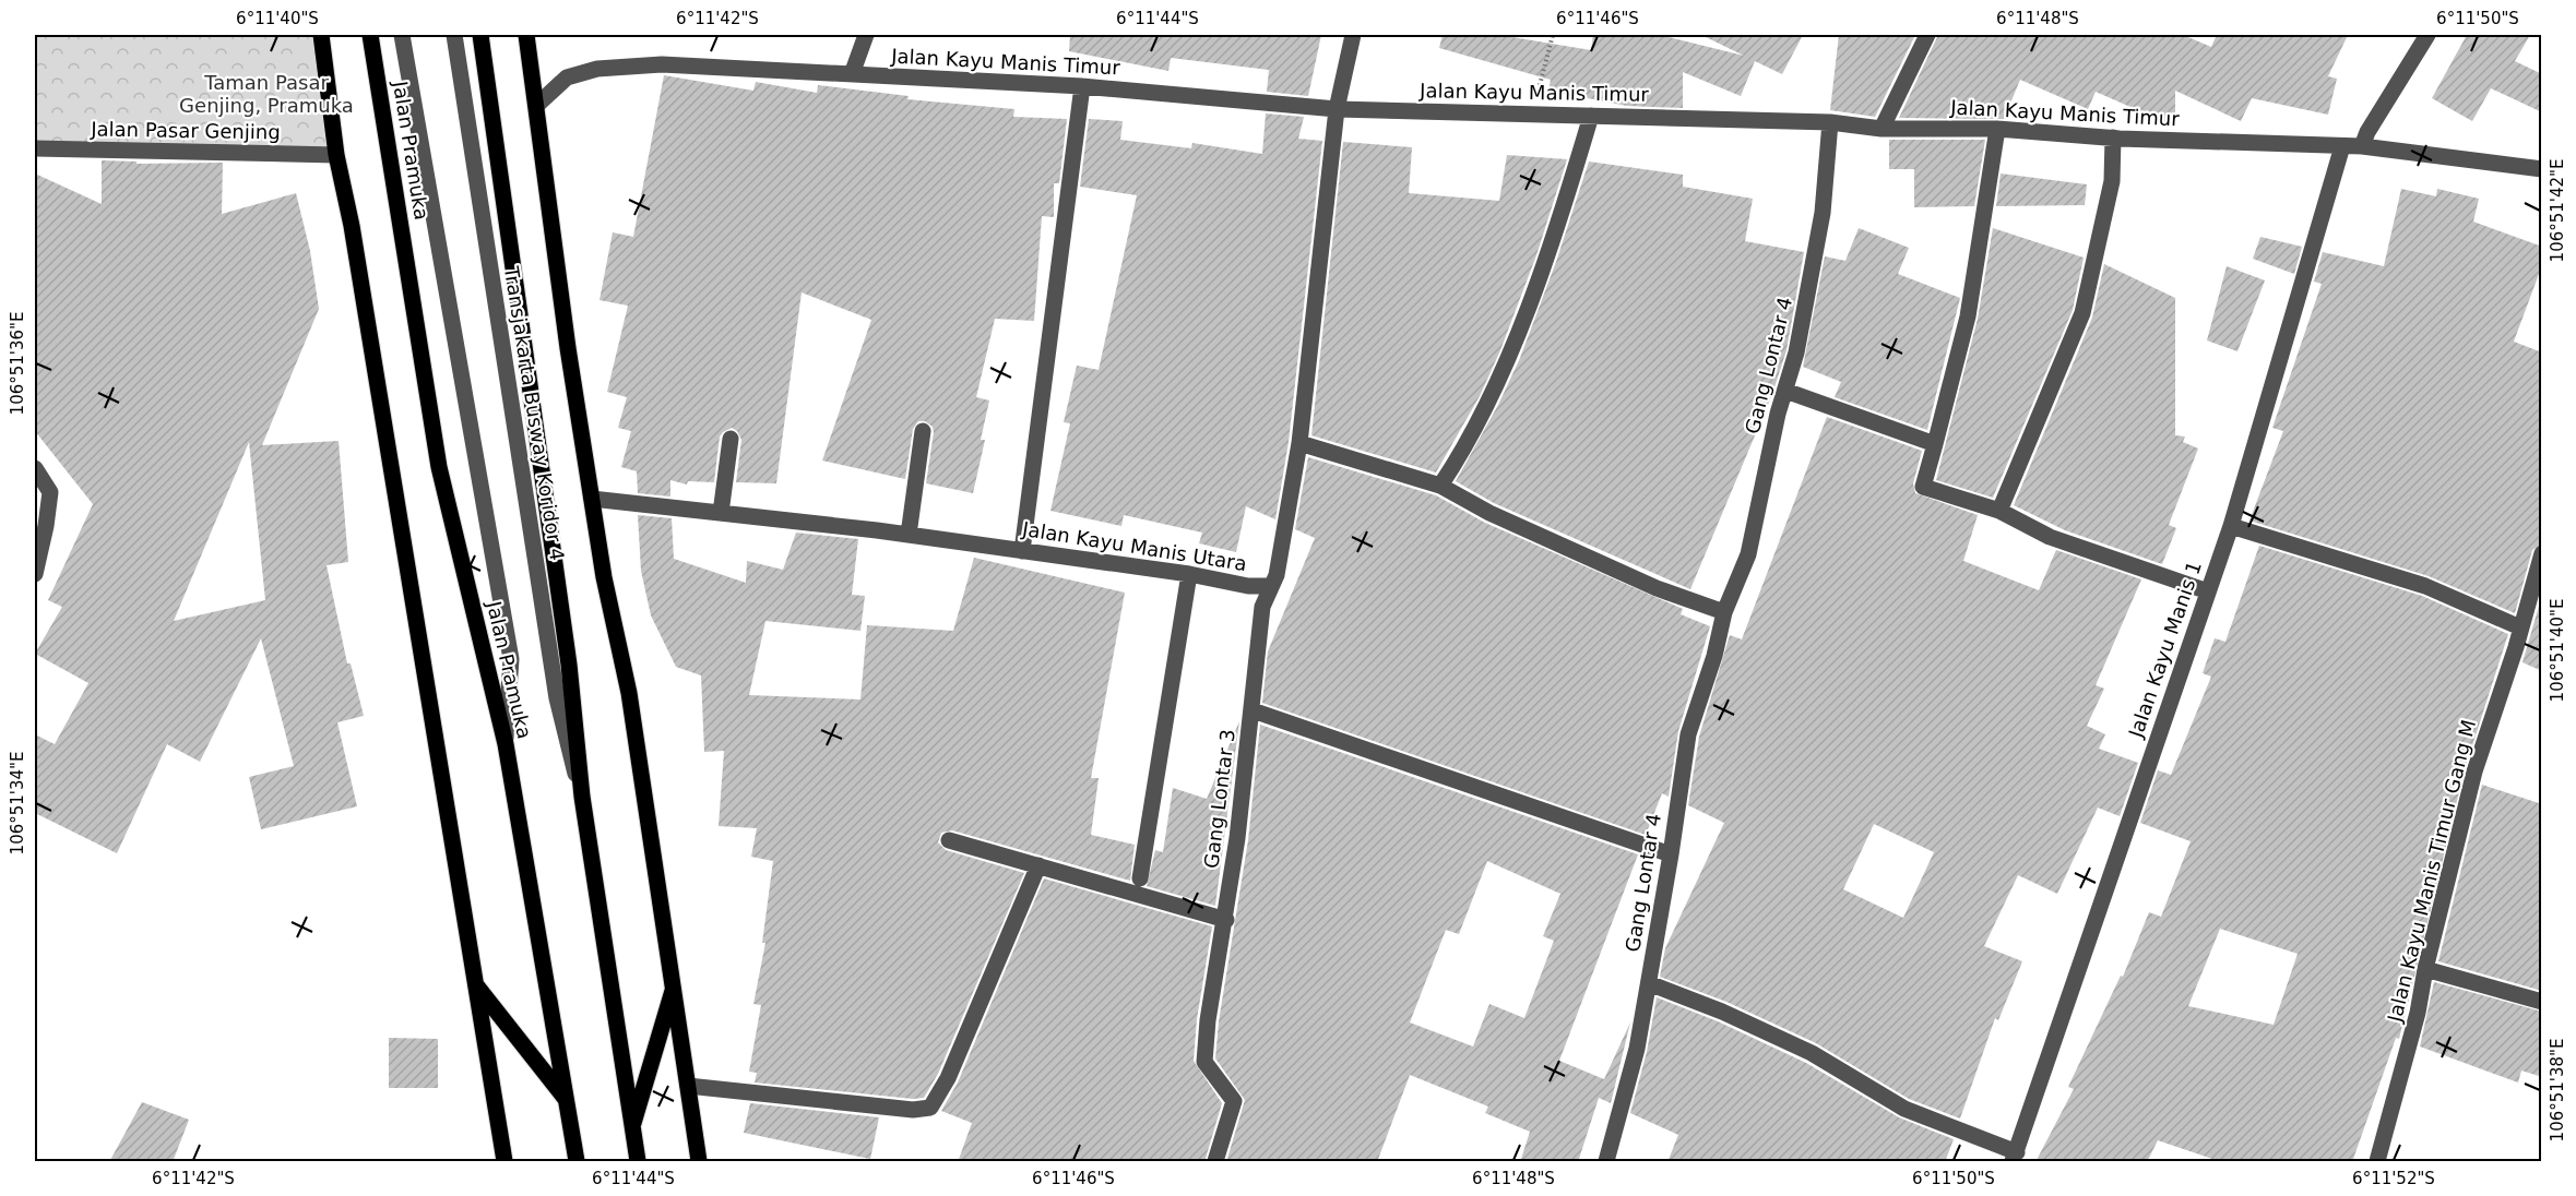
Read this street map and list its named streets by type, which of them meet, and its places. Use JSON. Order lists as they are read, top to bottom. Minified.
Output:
{"streets":{"main road":["Jalan Pramuka"],"street":["Jalan Kayu Manis Timur","Jalan Pasar Genjing","Gang Lontar 4","Transjakarta Busway Koridor 4","Jalan Kayu Manis Utara","Jalan Kayu Manis 1","Gang Lontar 3","Jalan Kayu Manis Timur Gang M"]},"crossings":[["Jalan Kayu Manis Timur","Gang Lontar 4"],["Jalan Kayu Manis Timur","Jalan Kayu Manis Utara"],["Jalan Kayu Manis Timur","Jalan Kayu Manis 1"],["Jalan Kayu Manis Utara","Gang Lontar 3"]],"parks":["Taman Pasar Genjing, Pramuka"],"coordinates":["6°11'40\"S","6°11'42\"S","6°11'44\"S","6°11'46\"S","6°11'48\"S","6°11'50\"S","106°51'42\"E","106°51'36\"E","106°51'40\"E","106°51'34\"E","106°51'38\"E","6°11'52\"S"]}
